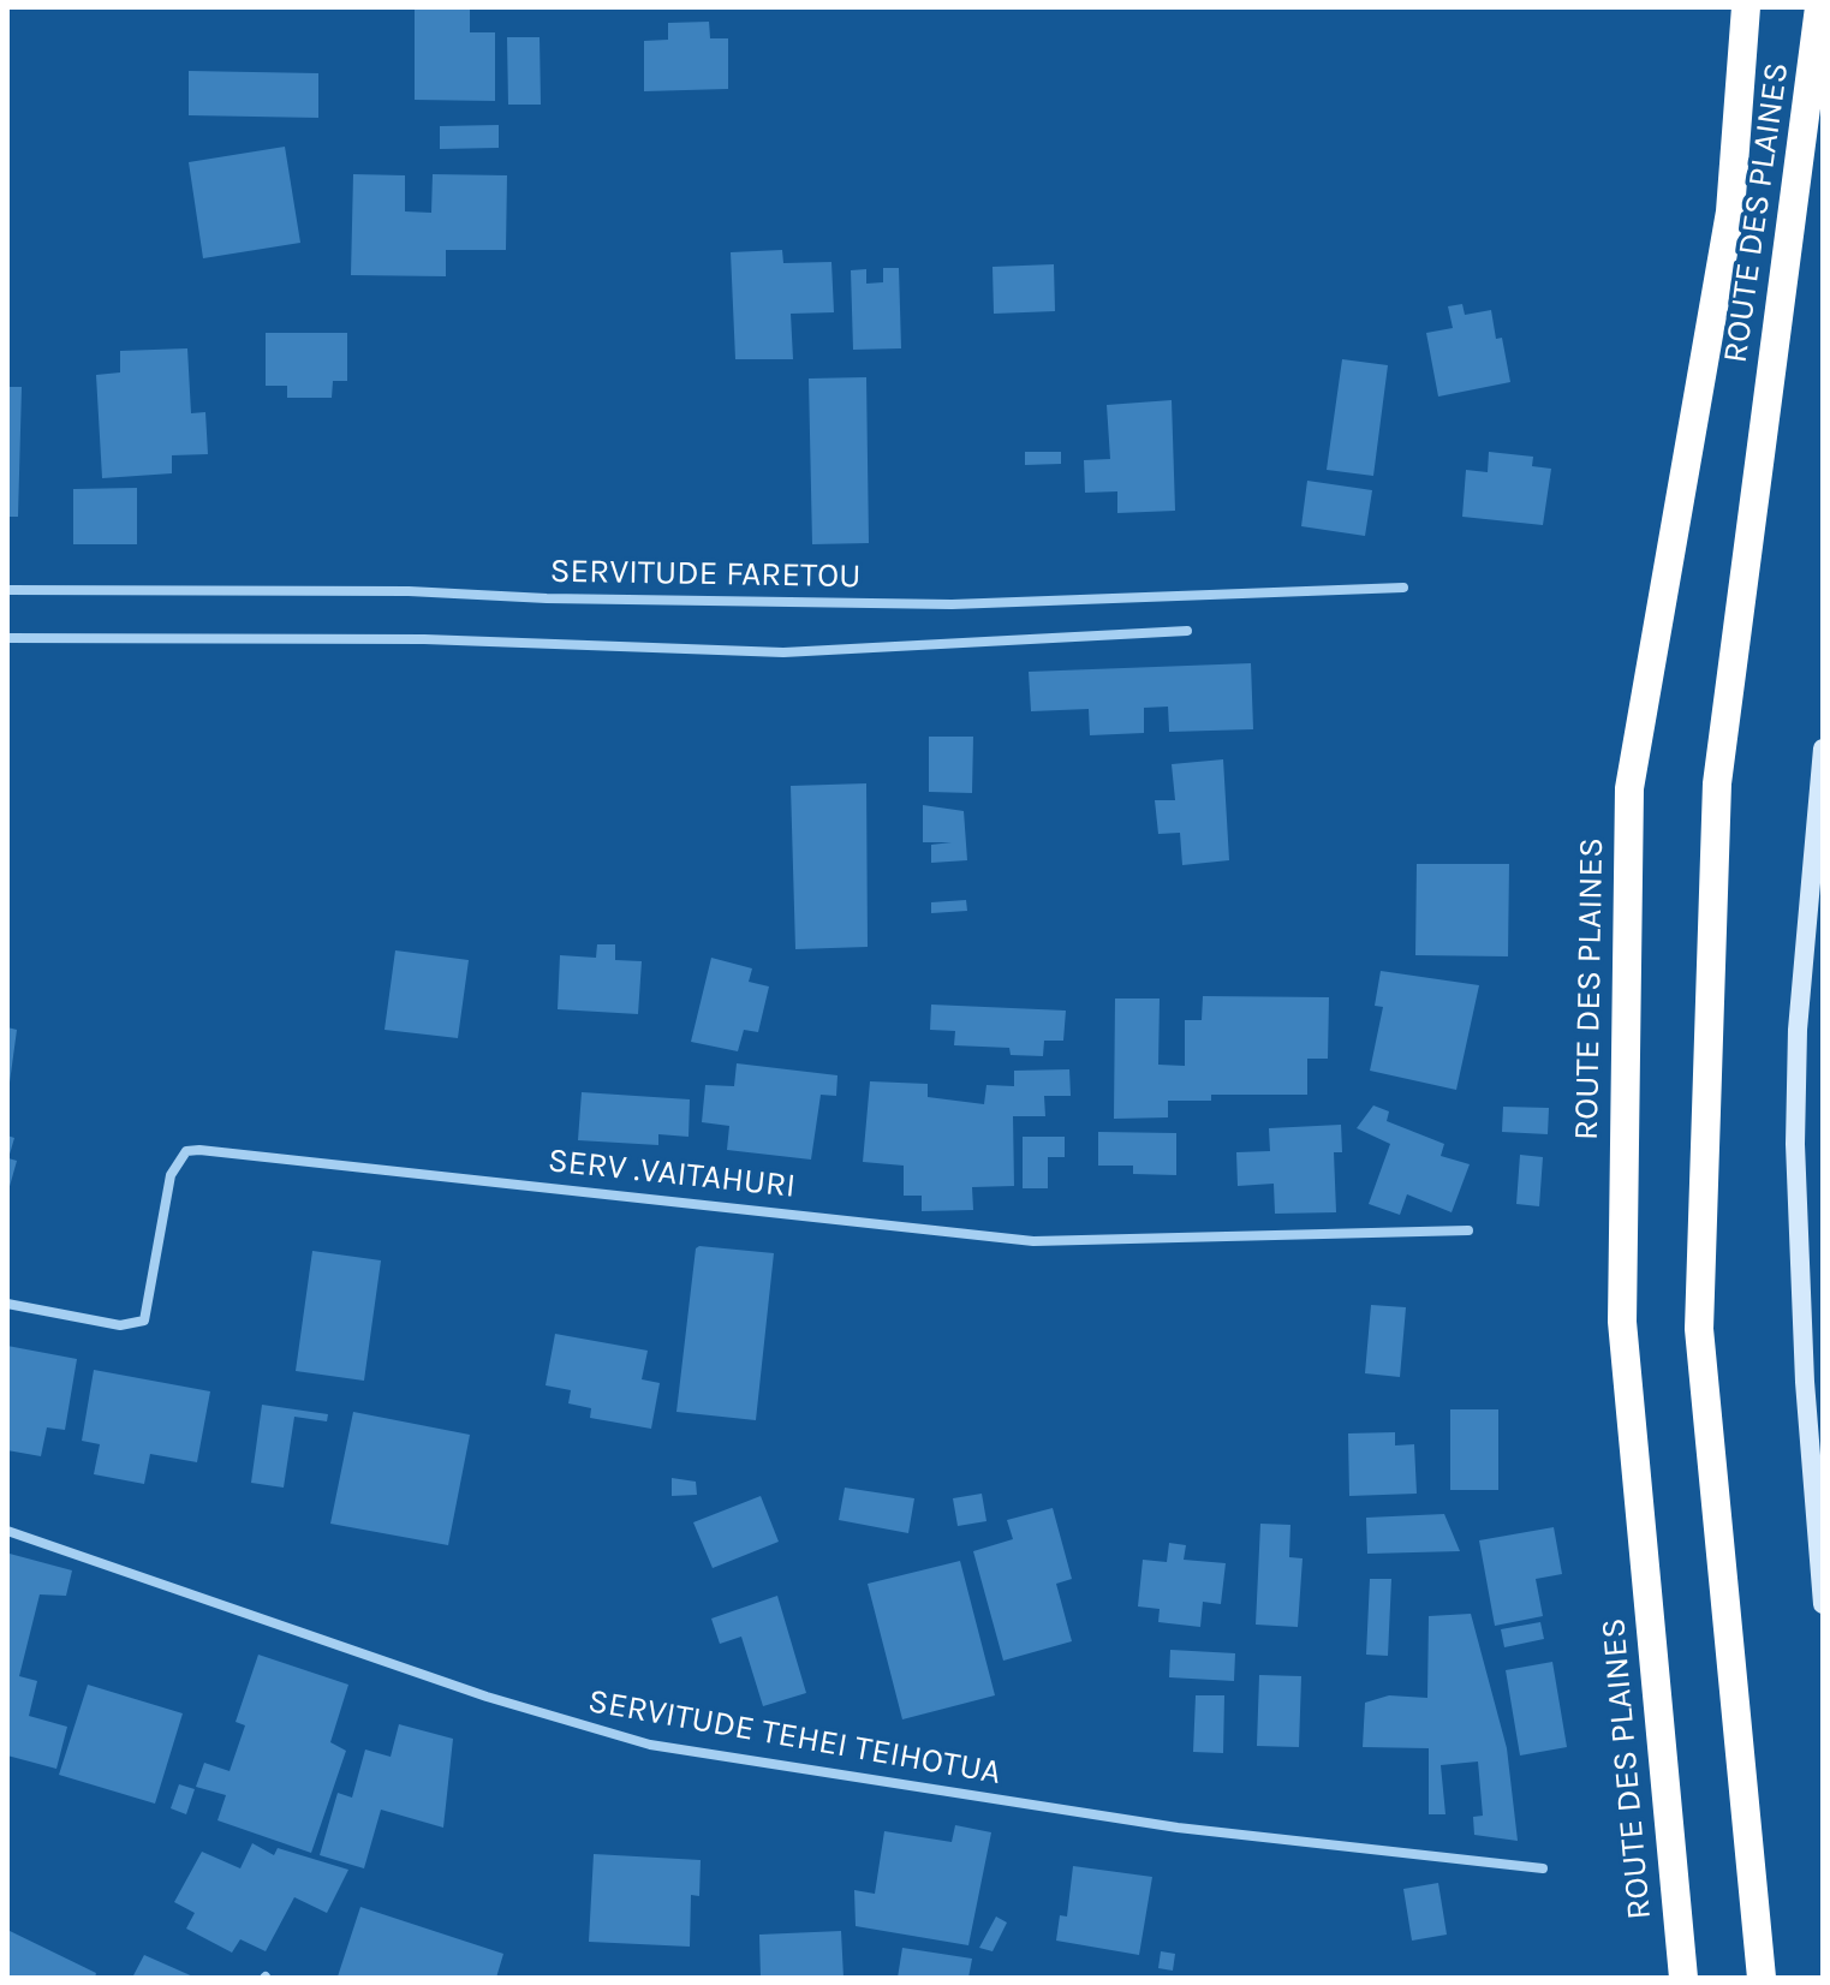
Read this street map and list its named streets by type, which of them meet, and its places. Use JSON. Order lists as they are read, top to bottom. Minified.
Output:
{"streets":{"highway":["ROUTE DES PLAINES"],"street":["SERVITUDE FARETOU","SERV .VAITAHURI","SERVITUDE TEHEI TEIHOTUA"]}}
